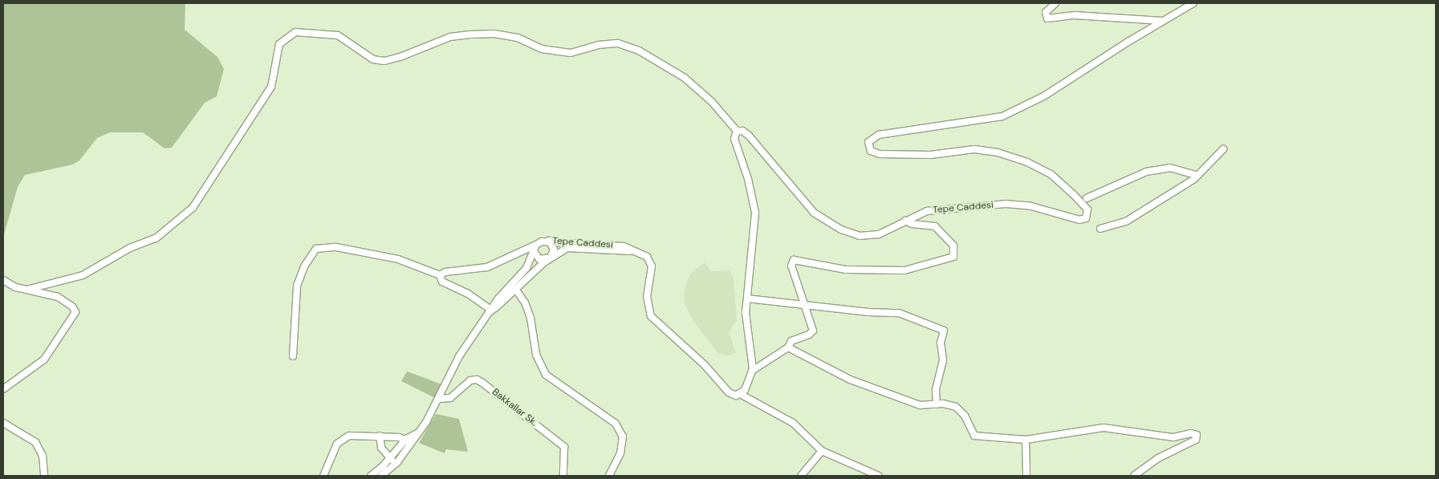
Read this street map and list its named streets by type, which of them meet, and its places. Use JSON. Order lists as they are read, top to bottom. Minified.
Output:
{"streets":{"street":["Tepe Caddesi","Bakkallar Sk."]},"crossings":[["Tepe Caddesi","Bakkallar Sk."]]}
